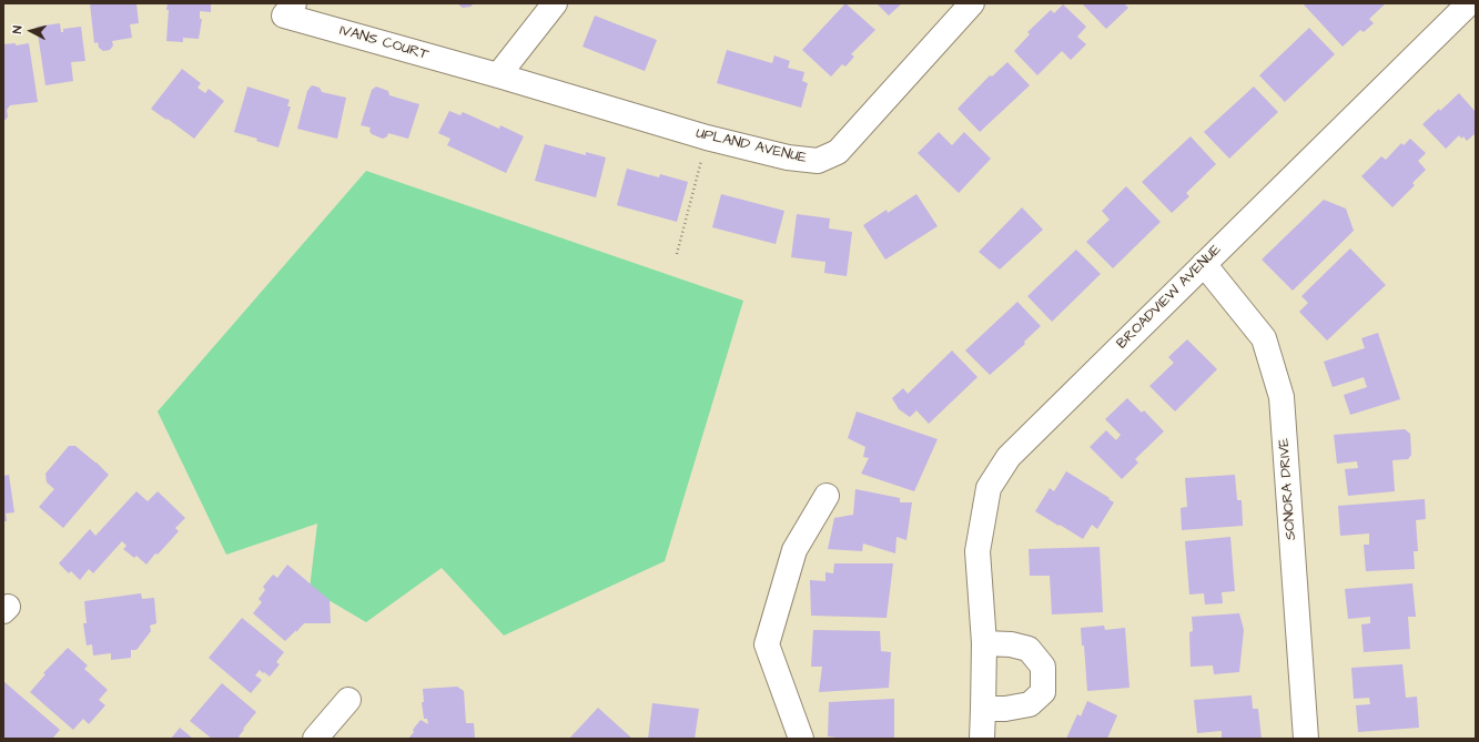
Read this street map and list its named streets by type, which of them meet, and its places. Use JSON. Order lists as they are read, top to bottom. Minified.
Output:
{"streets":{"street":["IVANS COURT","UPLAND AVENUE","BROADVIEW AVENUE","SONORA DRIVE"]},"crossings":[["IVANS COURT","UPLAND AVENUE"],["BROADVIEW AVENUE","SONORA DRIVE"]],"north":"left"}
